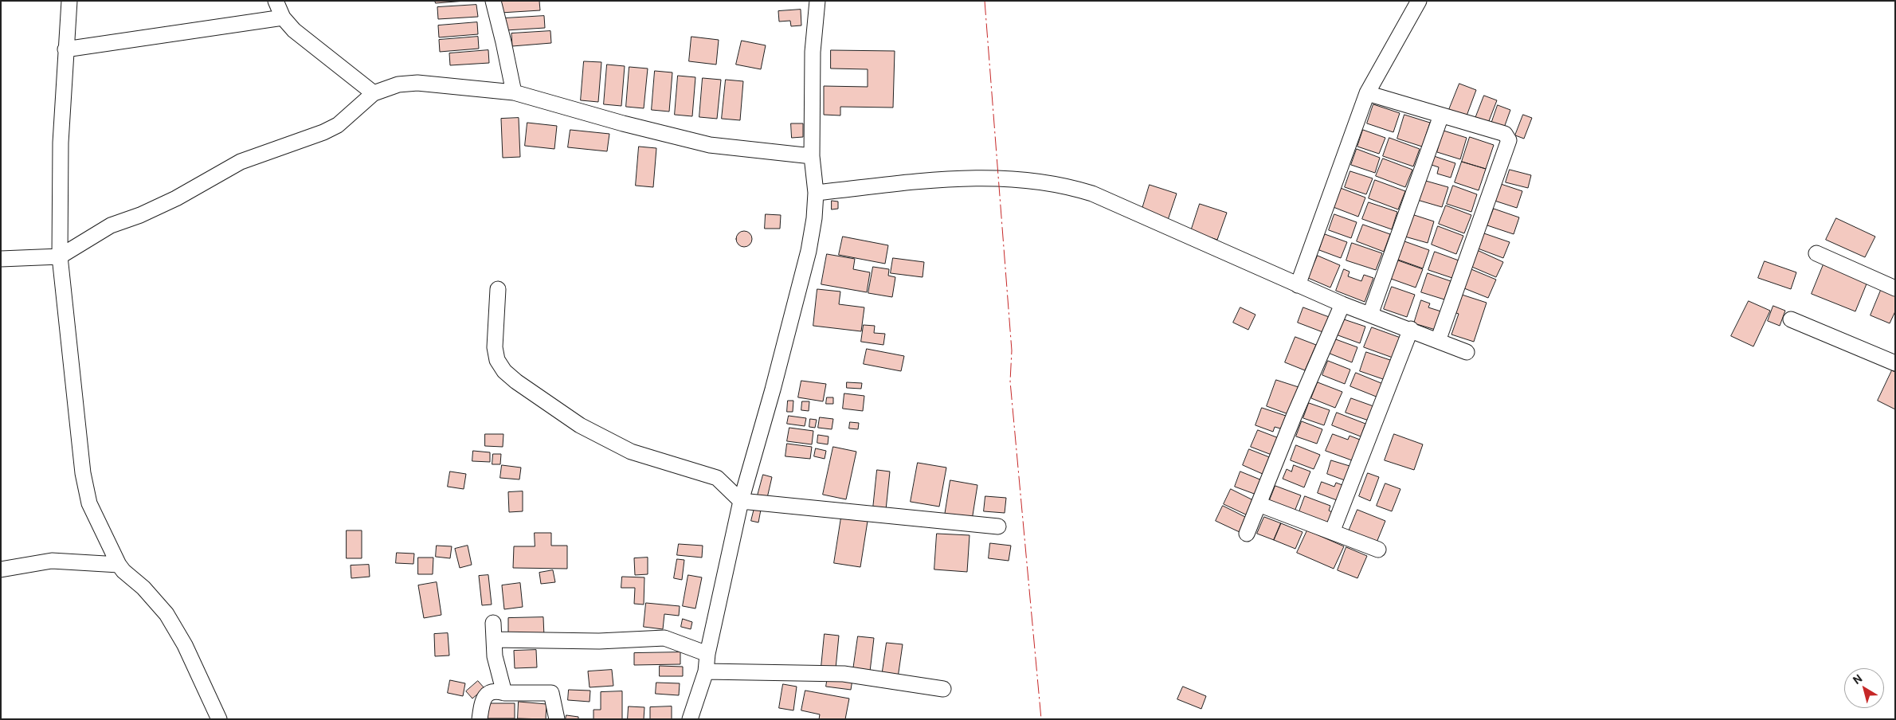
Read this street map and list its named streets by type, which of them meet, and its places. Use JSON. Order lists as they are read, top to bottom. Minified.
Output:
{"north":"top left"}
